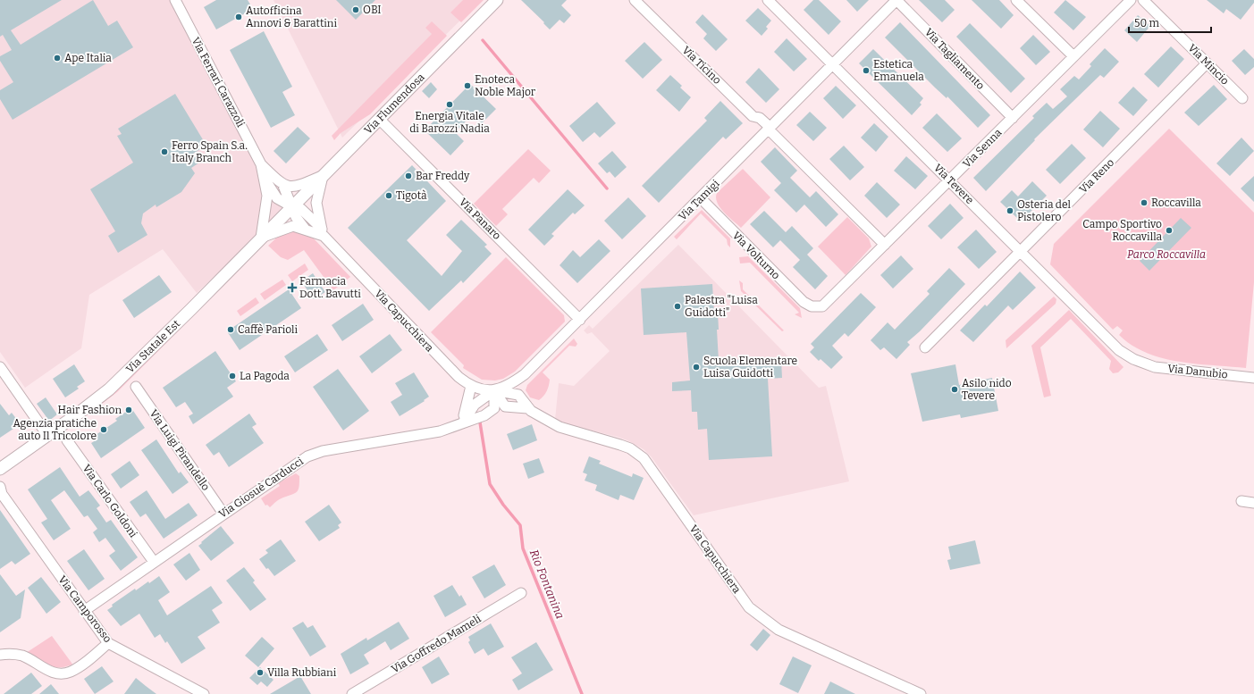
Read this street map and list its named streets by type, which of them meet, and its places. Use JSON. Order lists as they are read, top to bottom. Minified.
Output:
{"streets":{"street":["Via Tagliamento","Via Mincio","Via Ticino","Via Ferrari Carazzoli","Via Flumendosa","Via Senna","Via Reno","Via Tevere","Via Tamigi","Via Panaro","Via Volturno","Via Capucchiera","Via Statale Est","Via Danubio","Via Luigi Pirandello","Via Giosuè Carducci","Via Carlo Goldoni","Via Camporosso","Via Goffredo Mameli"]},"crossings":[["Via Tagliamento","Via Senna"],["Via Tagliamento","Via Tamigi"],["Via Mincio","Via Reno"],["Via Ticino","Via Senna"],["Via Ticino","Via Tamigi"],["Via Ferrari Carazzoli","Via Flumendosa"],["Via Ferrari Carazzoli","Via Capucchiera"],["Via Ferrari Carazzoli","Via Statale Est"],["Via Flumendosa","Via Panaro"],["Via Flumendosa","Via Capucchiera"],["Via Flumendosa","Via Statale Est"],["Via Senna","Via Tevere"],["Via Senna","Via Volturno"],["Via Reno","Via Tevere"],["Via Tevere","Via Tamigi"],["Via Tevere","Via Danubio"],["Via Tamigi","Via Panaro"],["Via Tamigi","Via Volturno"],["Via Tamigi","Via Capucchiera"],["Via Tamigi","Via Giosuè Carducci"],["Via Capucchiera","Via Statale Est"],["Via Capucchiera","Via Giosuè Carducci"],["Via Luigi Pirandello","Via Giosuè Carducci"],["Via Giosuè Carducci","Via Carlo Goldoni"],["Via Giosuè Carducci","Via Camporosso"]],"water":["Rio Fontanina"],"parks":["Parco Roccavilla"],"places":{"other":["OBI","Autofficina Annovi & Barattini","Ape Italia","Estetica Emanuela","Enoteca Noble Major","Energia Vitale di Barozzi Nadia","Ferro Spain S.a. Italy Branch","Bar Freddy","Tigotà","Roccavilla","Osteria del Pistolero","Campo Sportivo Roccavilla","Palestra \"Luisa Guidotti\"","Caffè Parioli","Scuola Elementare Luisa Guidotti","La Pagoda","Asilo nido Tevere","Hair Fashion","Agenzia pratiche auto Il Tricolore","Villa Rubbiani"],"health":["Farmacia Dott. Bavutti"]},"scale_bar":"50 m"}
